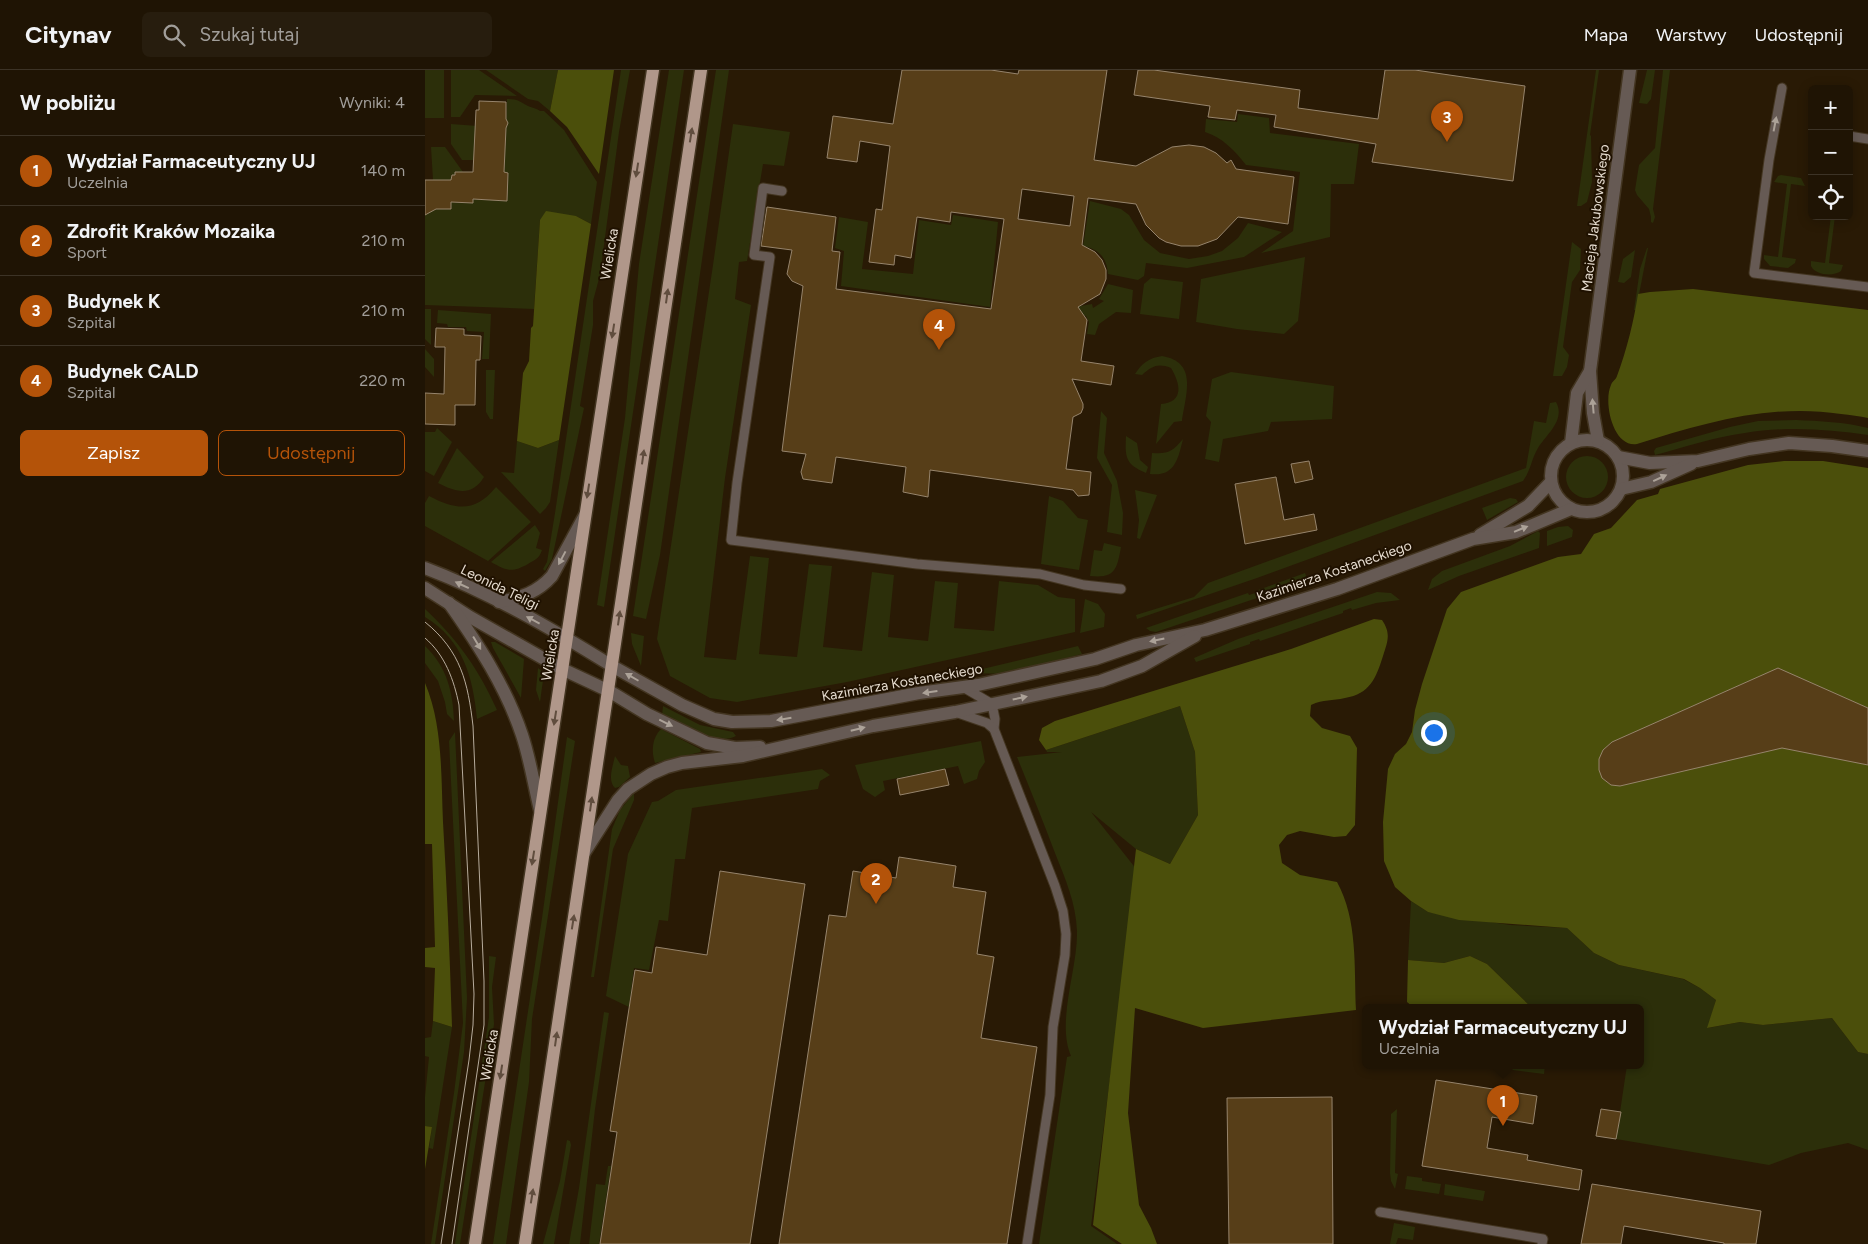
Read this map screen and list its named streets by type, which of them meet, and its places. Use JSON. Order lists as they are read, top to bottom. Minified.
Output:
{"streets":{"main road":["Wielicka"],"street":["Macieja Jakubowskiego","Kazimierza Kostaneckiego","Leonida Teligi"]},"crossings":[["Macieja Jakubowskiego","Kazimierza Kostaneckiego"],["Wielicka","Leonida Teligi"],["Kazimierza Kostaneckiego","Leonida Teligi"]],"page":{"header":"Citynav","search":"Szukaj tutaj","nav":["Mapa","Warstwy","Udostępnij"],"heading":["W pobliżu","Wyniki: 4"],"map_buttons":["+","−"],"pins":["3","4","2","1"],"list":[{"mark":"1","name":"Wydział Farmaceutyczny UJ","note":"Uczelnia","value":"140 m"},{"mark":"2","name":"Zdrofit Kraków Mozaika","note":"Sport","value":"210 m"},{"mark":"3","name":"Budynek K","note":"Szpital","value":"210 m"},{"mark":"4","name":"Budynek CALD","note":"Szpital","value":"220 m"}],"buttons":["Zapisz","Udostępnij"],"popup":["Wydział Farmaceutyczny UJ","Uczelnia"]}}
